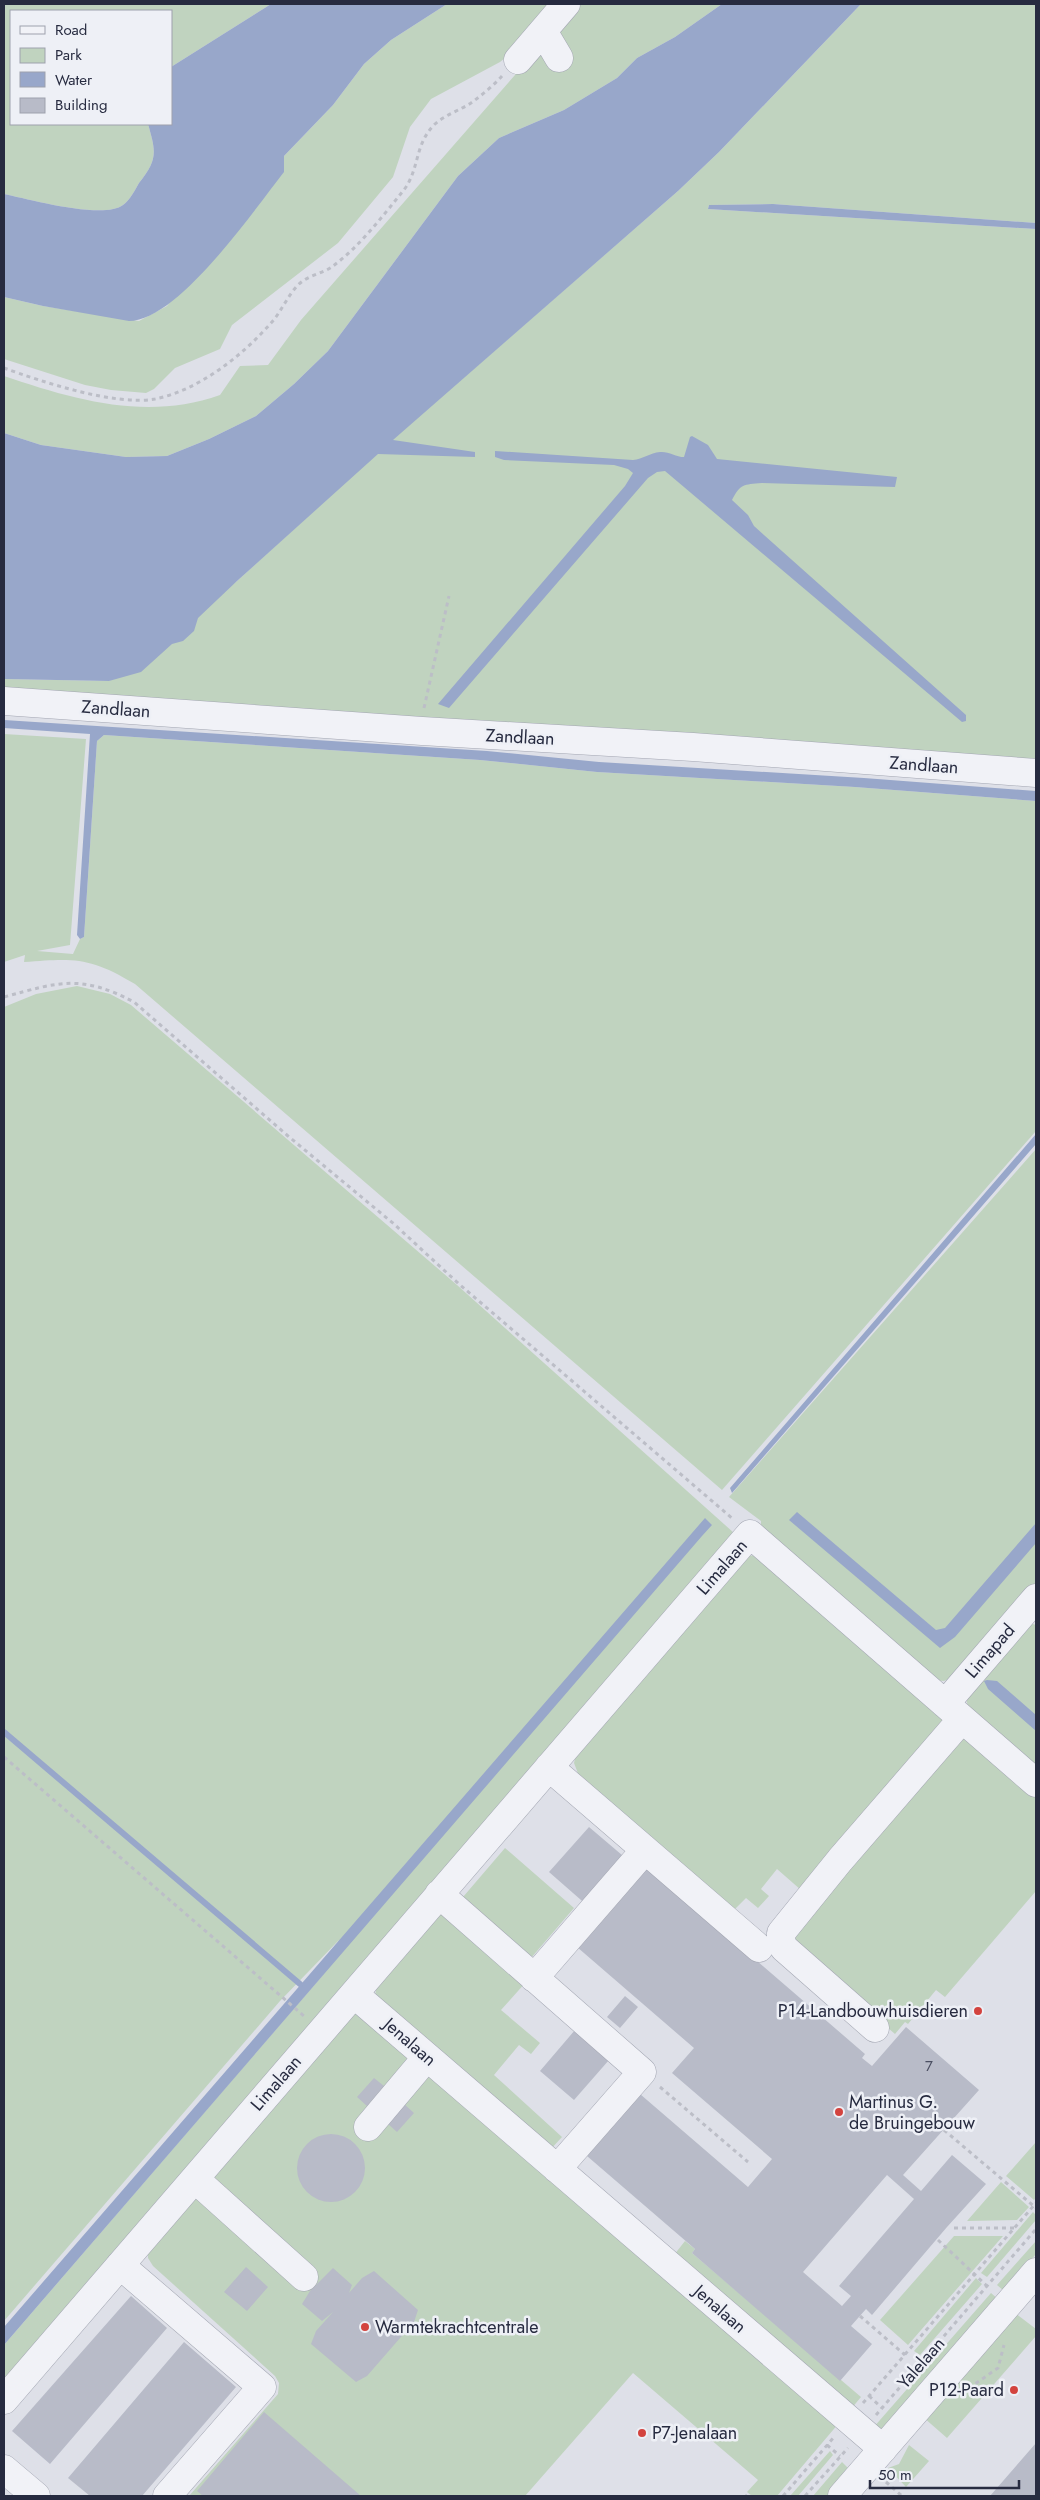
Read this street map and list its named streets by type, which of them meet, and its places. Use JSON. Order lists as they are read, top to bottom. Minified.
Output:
{"streets":{"street":["Zandlaan","Limalaan","Limapad","Jenalaan","Yalelaan"]},"crossings":[["Limalaan","Limapad"],["Limalaan","Jenalaan"],["Jenalaan","Yalelaan"]],"places":["P14-Landbouwhuisdieren","Martinus G. de Bruingebouw","Warmtekrachtcentrale","P12-Paard","P7-Jenalaan"],"house_numbers":["7"],"legend":["Road","Park","Water","Building"],"scale_bar":"50 m"}
